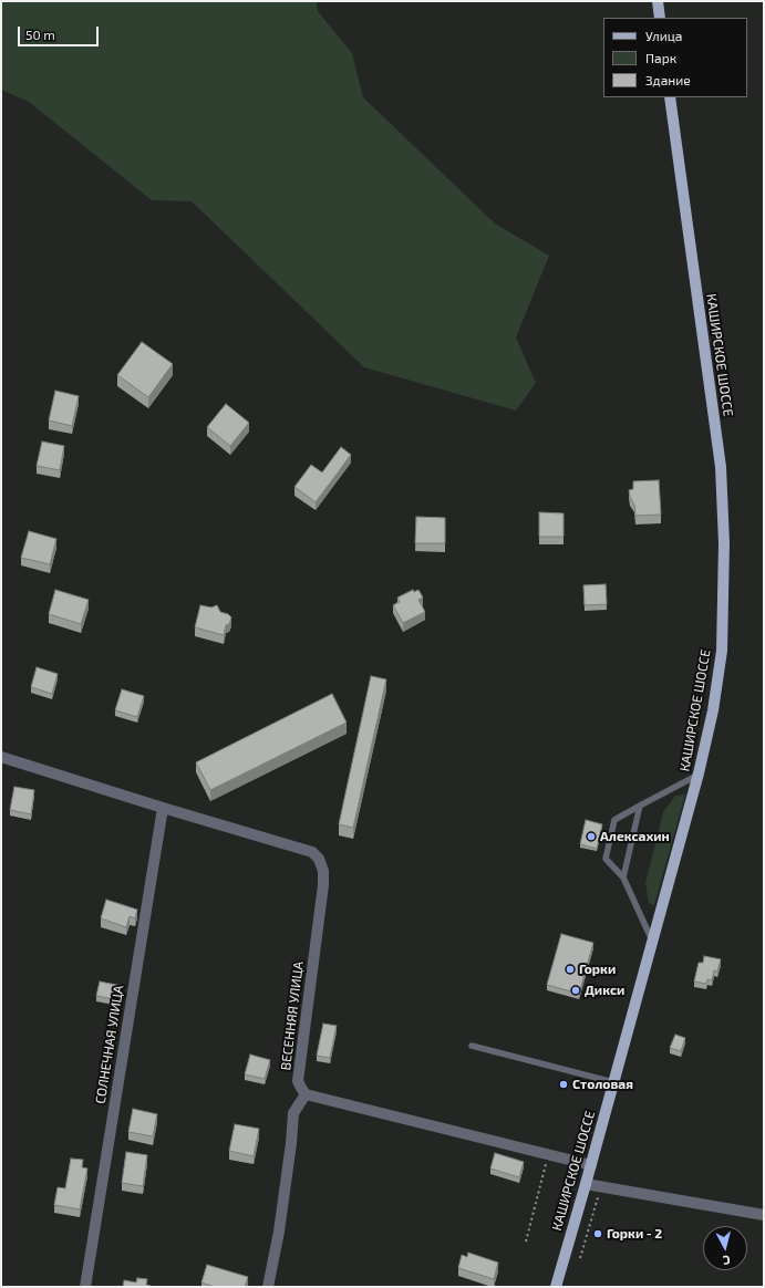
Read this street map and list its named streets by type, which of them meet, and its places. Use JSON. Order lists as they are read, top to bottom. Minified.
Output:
{"streets":{"main road":["КАШИРСКОЕ ШОССЕ"],"street":["ВЕСЕННЯЯ УЛИЦА","СОЛНЕЧНАЯ УЛИЦА"]},"crossings":[["ВЕСЕННЯЯ УЛИЦА","СОЛНЕЧНАЯ УЛИЦА"]],"places":["Алексахин","Горки","Дикси","Столовая","Горки - 2"],"legend":["Улица","Парк","Здание"],"scale_bar":"50 m","north":"bottom"}
